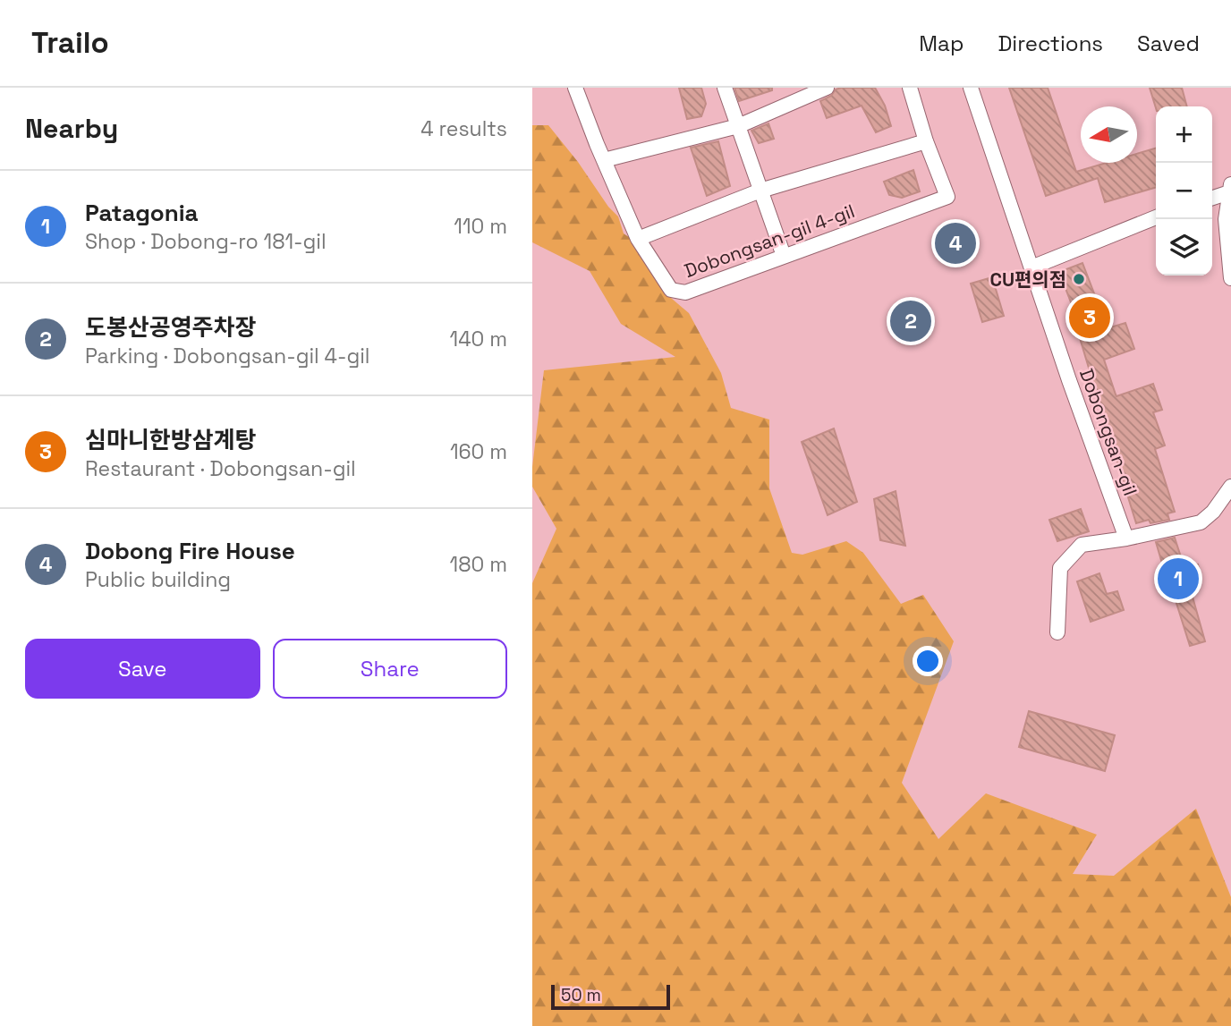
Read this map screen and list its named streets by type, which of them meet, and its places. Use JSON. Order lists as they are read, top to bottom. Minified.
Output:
{"streets":{"street":["Dobongsan-gil 4-gil","Dobongsan-gil"]},"places":["CU편의점"],"scale_bar":"50 m","north":"left","page":{"header":"Trailo","nav":["Map","Directions","Saved"],"heading":["Nearby","4 results"],"map_buttons":["+","−"],"list":[{"mark":"1","name":"Patagonia","note":"Shop · Dobong-ro 181-gil","value":"110 m"},{"mark":"2","name":"도봉산공영주차장","note":"Parking · Dobongsan-gil 4-gil","value":"140 m"},{"mark":"3","name":"심마니한방삼계탕","note":"Restaurant · Dobongsan-gil","value":"160 m"},{"mark":"4","name":"Dobong Fire House","note":"Public building","value":"180 m"}],"pins":["4","3","2","1"],"buttons":["Save","Share"],"scale":"50 m"}}
